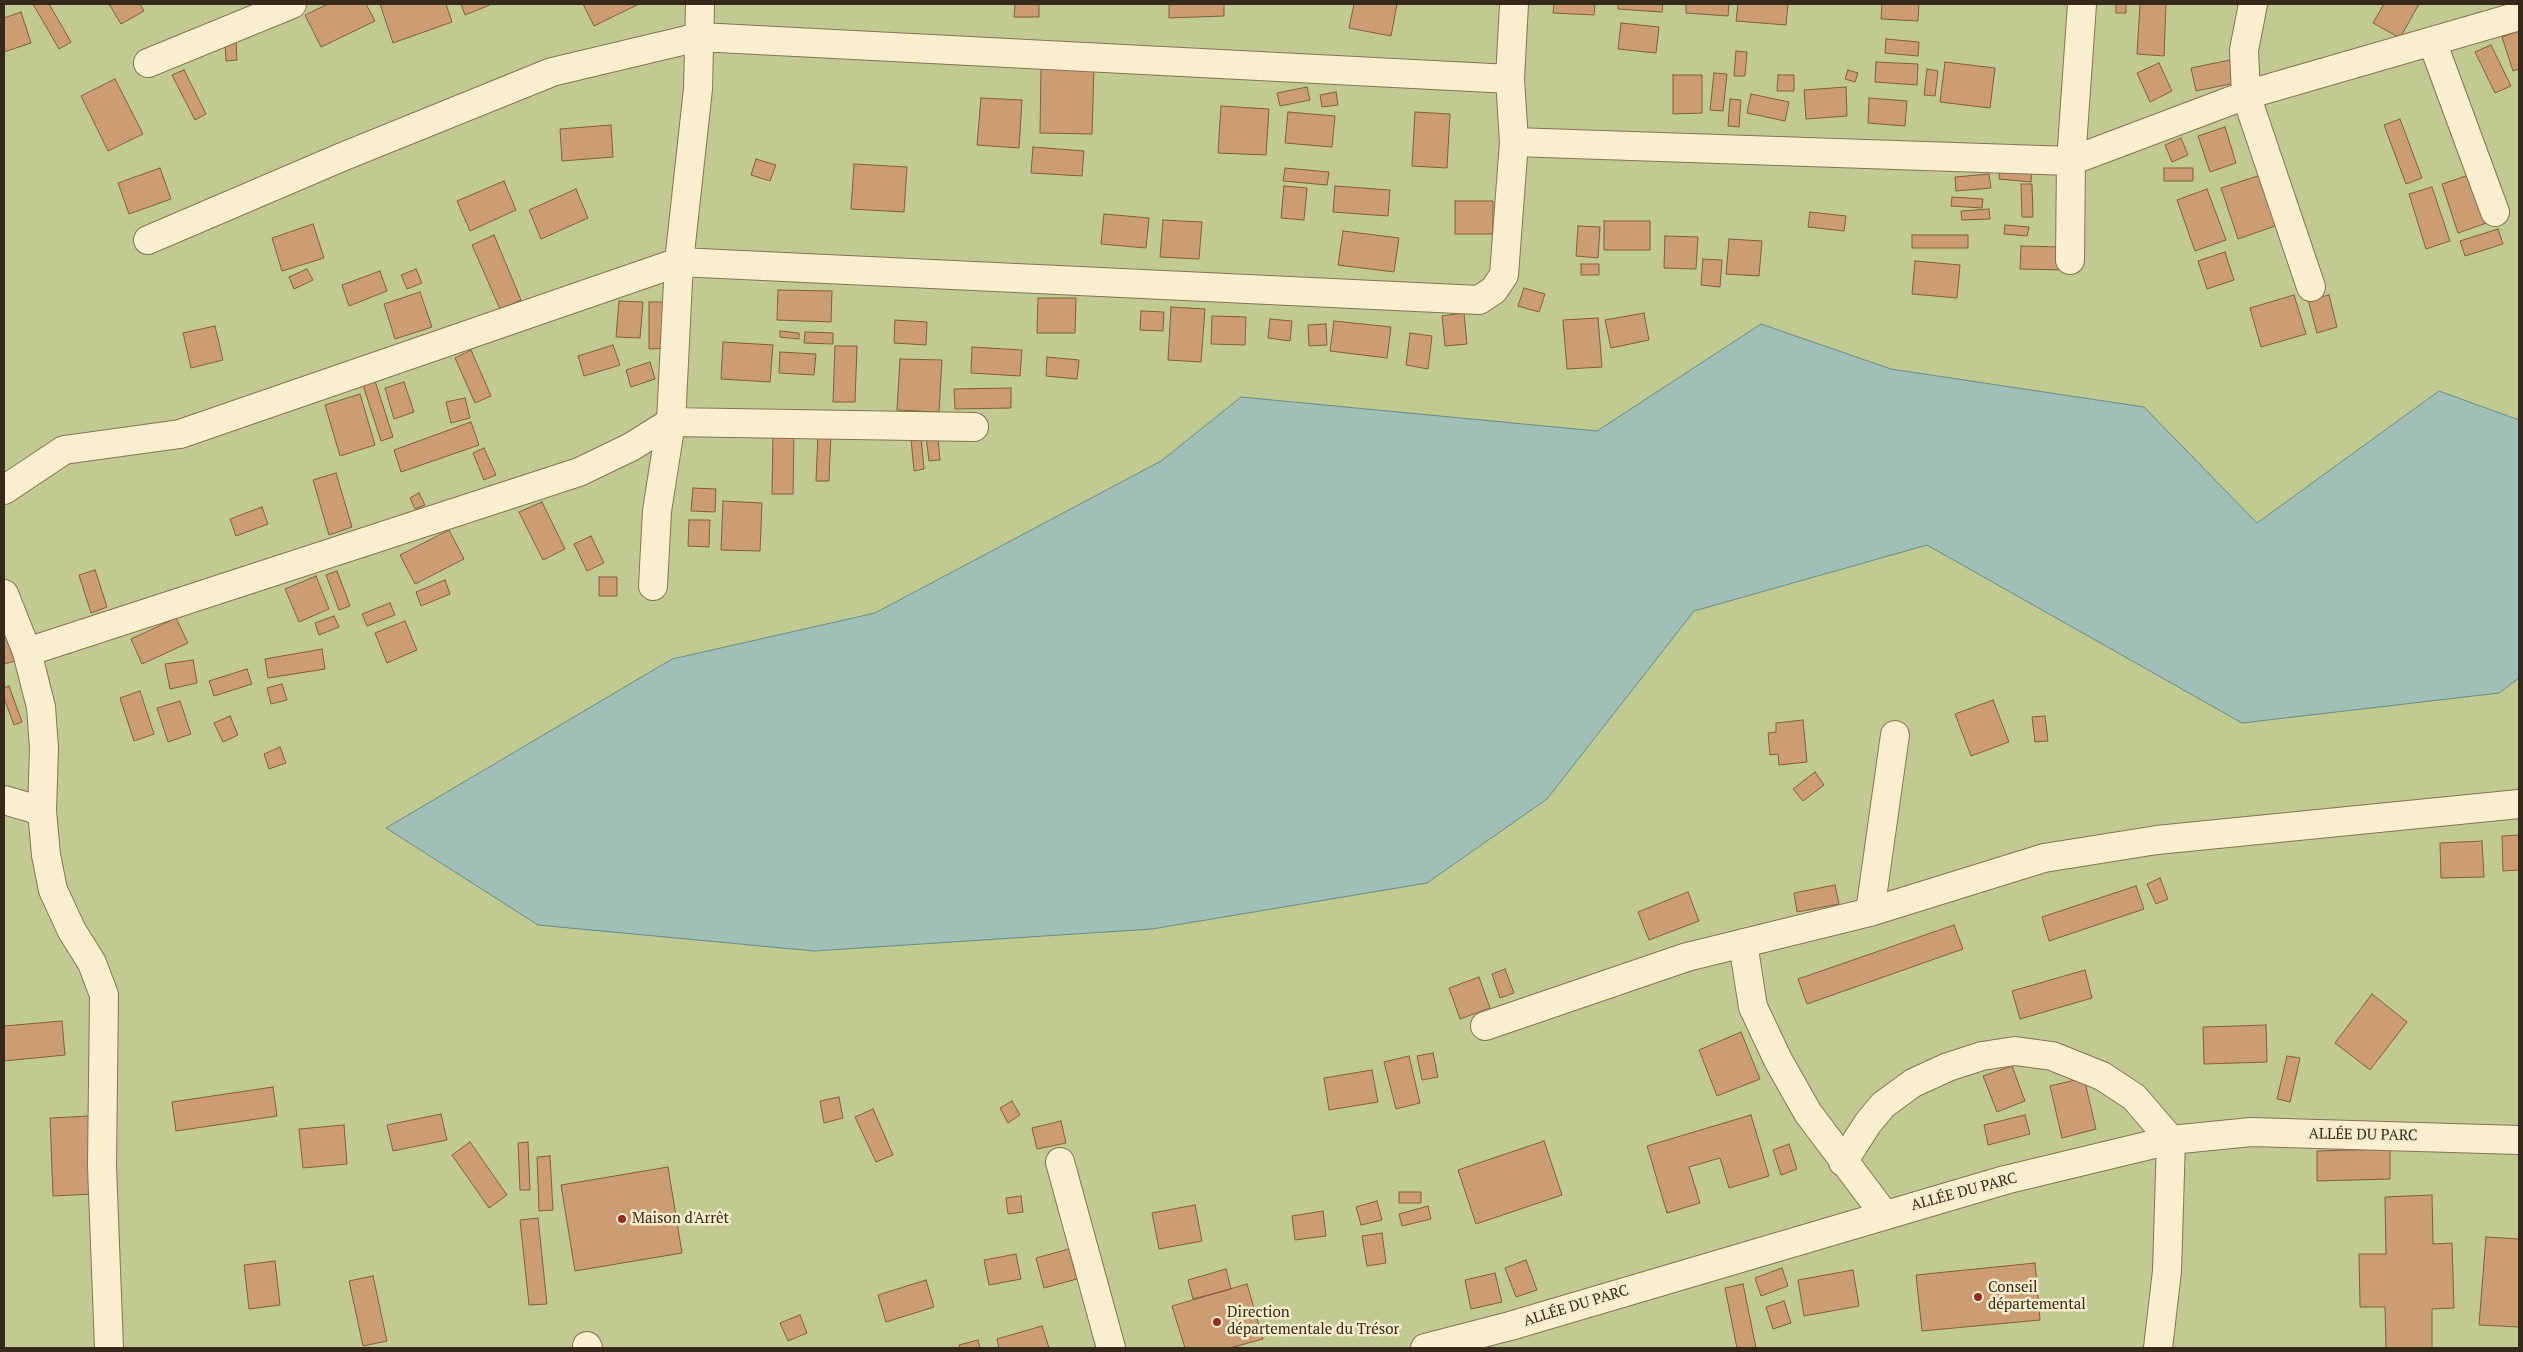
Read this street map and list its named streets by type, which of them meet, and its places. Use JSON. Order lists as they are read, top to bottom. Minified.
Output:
{"streets":{"street":["ALLÉE DU PARC"]},"places":["Maison d'Arrêt","Conseil départemental","Direction départementale du Trésor"]}
